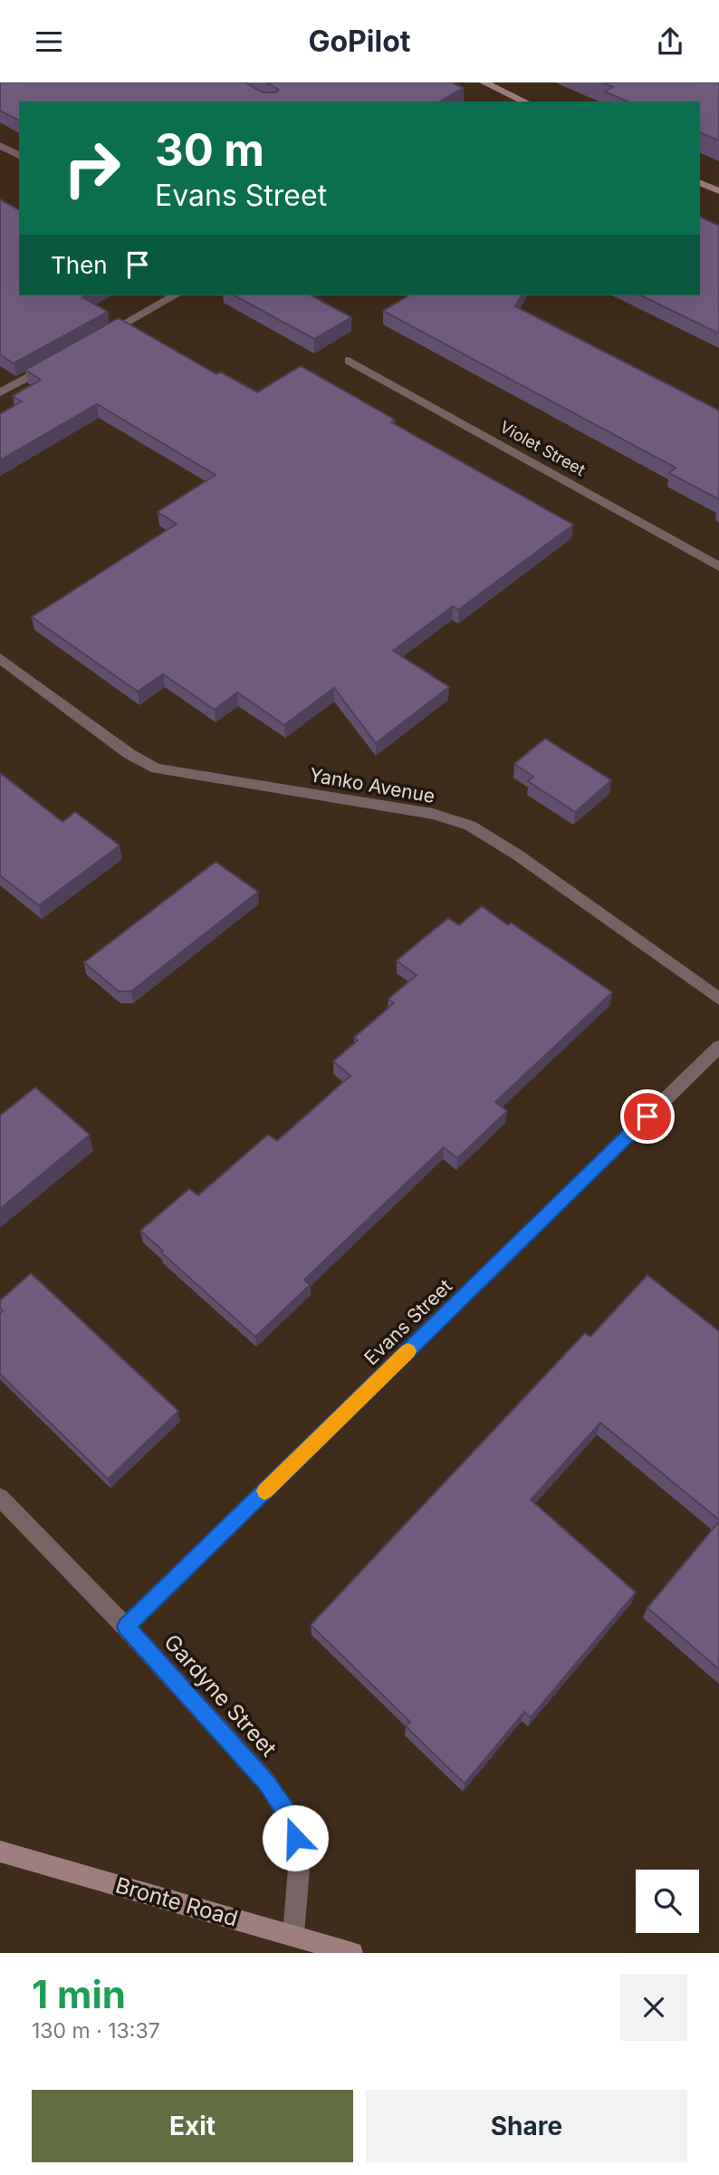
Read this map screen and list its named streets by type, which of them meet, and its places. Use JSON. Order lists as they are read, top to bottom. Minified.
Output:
{"streets":{"street":["Violet Street","Yanko Avenue","Evans Street","Gardyne Street","Bronte Road"]},"crossings":[["Evans Street","Gardyne Street"],["Gardyne Street","Bronte Road"]],"page":{"header":"GoPilot","turn":["30 m","Evans Street"],"then":"Then","heading":["1 min","130 m · 13:37"],"buttons":["Exit","Share"]}}
